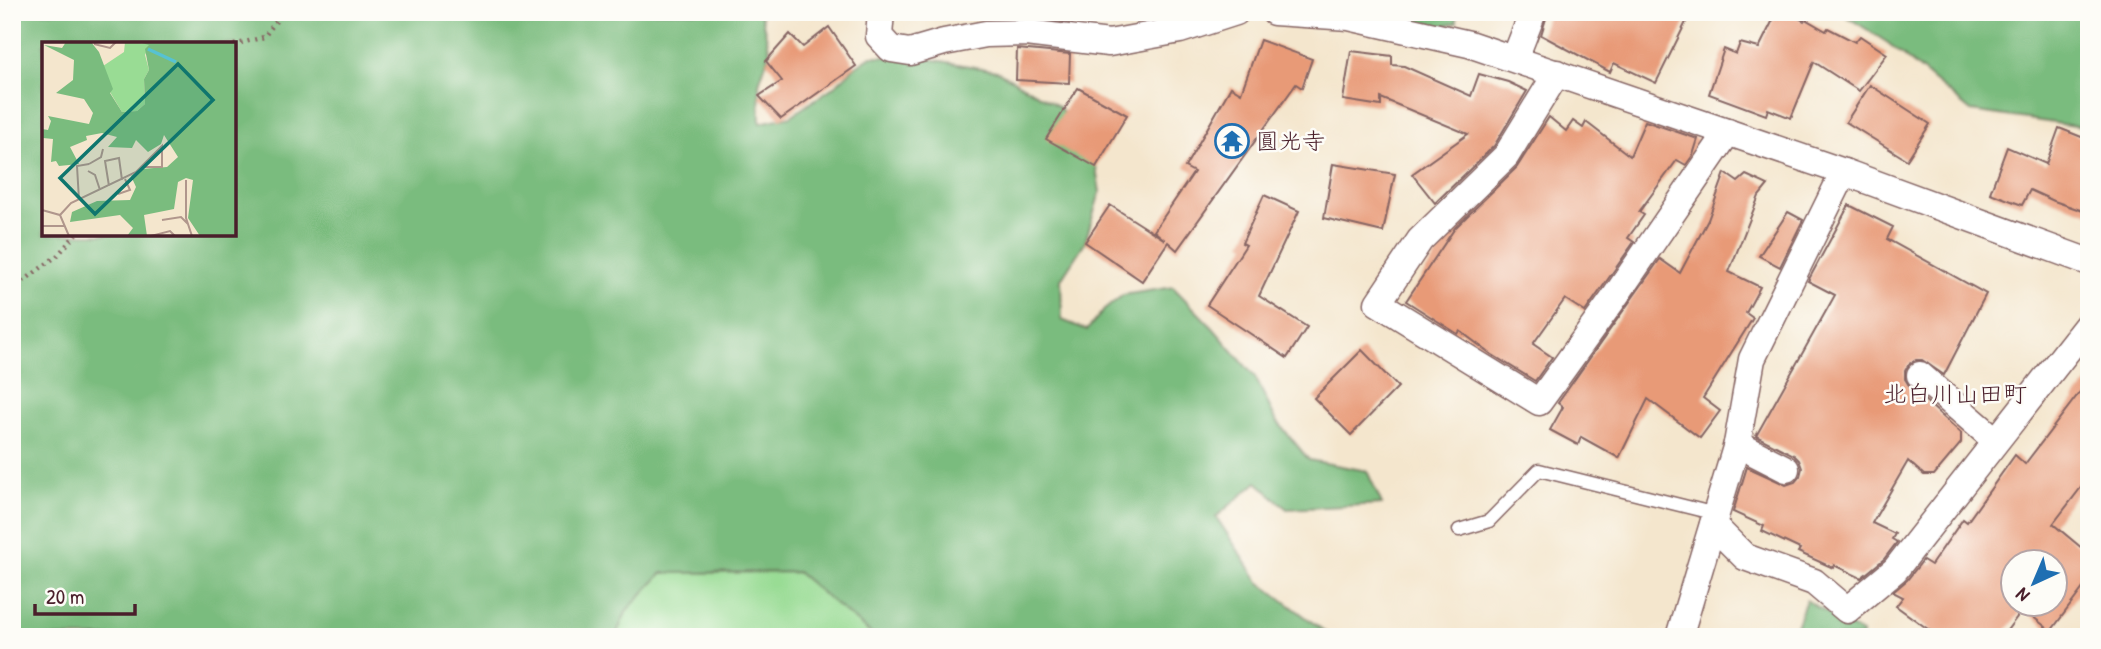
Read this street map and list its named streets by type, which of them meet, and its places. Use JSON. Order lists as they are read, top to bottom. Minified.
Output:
{"districts":["北白川山田町"],"places":{"temple":["圓光寺"]},"scale_bar":"20 m","north":"bottom left"}
